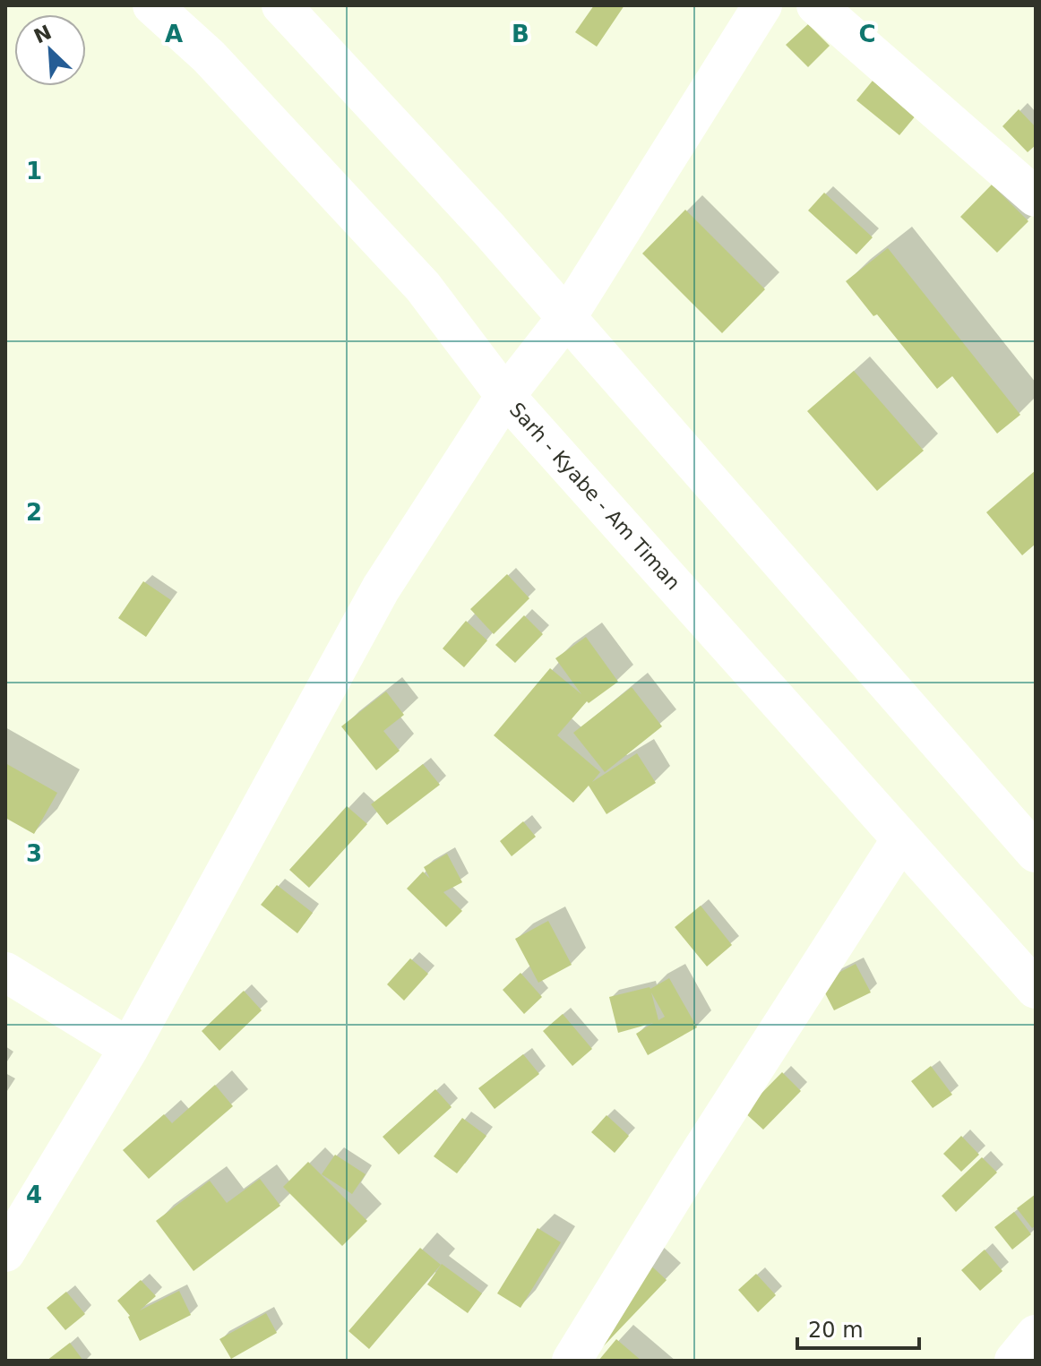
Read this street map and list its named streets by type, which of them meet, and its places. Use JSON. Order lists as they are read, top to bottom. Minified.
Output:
{"streets":{"main road":["Sarh - Kyabe - Am Timan"]},"scale_bar":"20 m","north":"top left","grid":{"columns":["A","B","C"],"rows":["1","2","3","4"]}}
